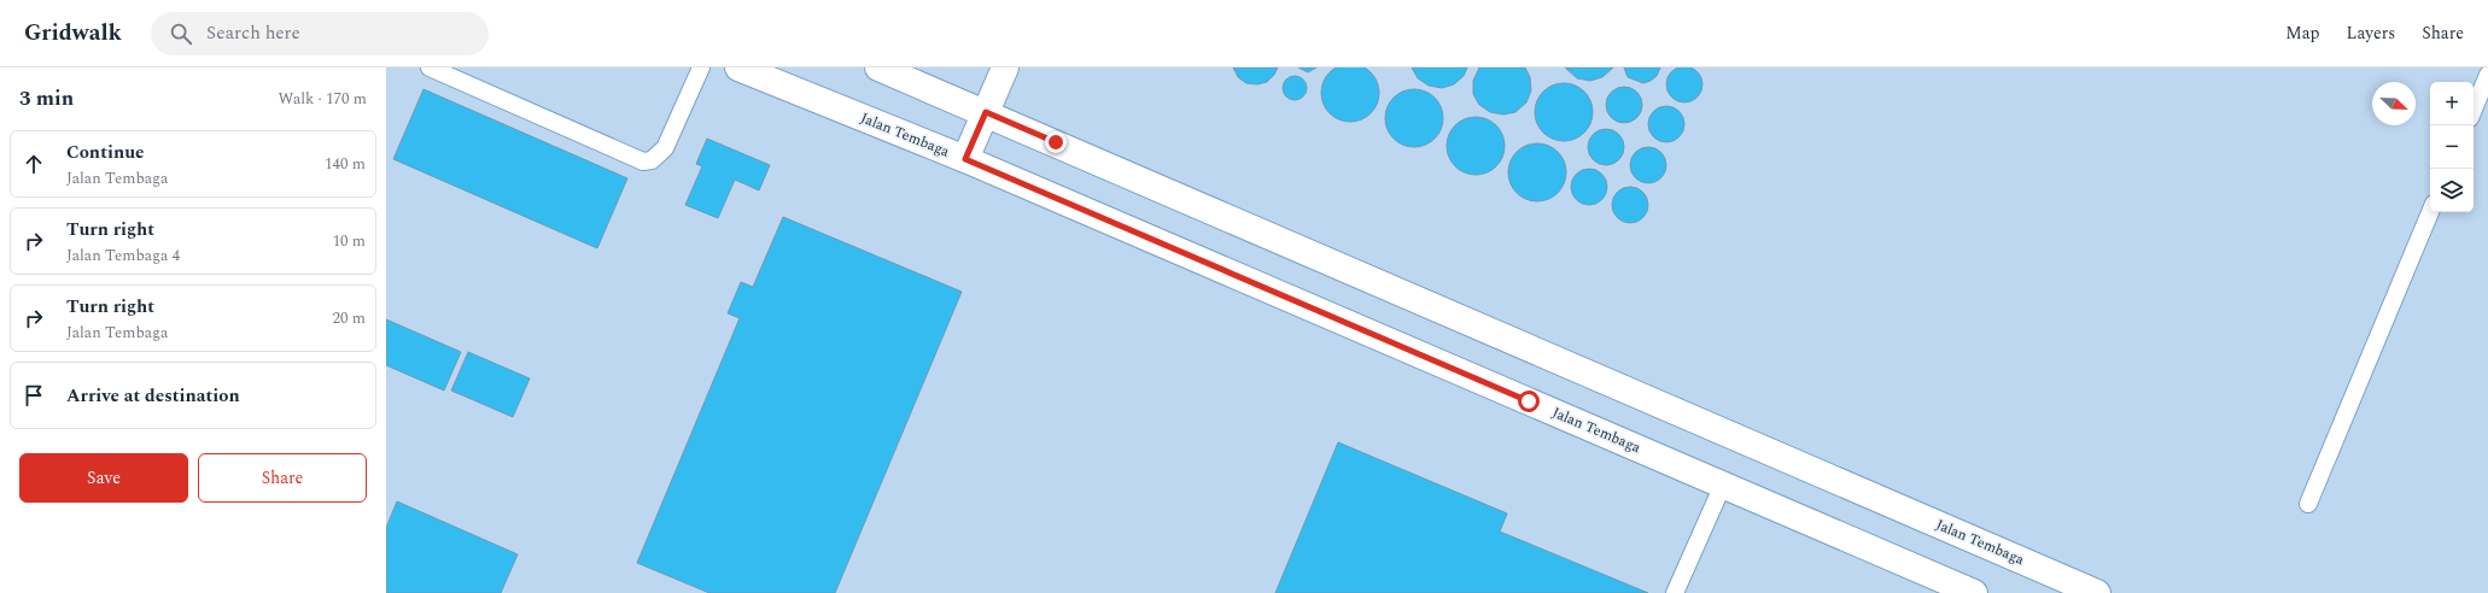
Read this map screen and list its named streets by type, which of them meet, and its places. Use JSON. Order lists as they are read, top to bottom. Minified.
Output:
{"streets":{"main road":["Jalan Tembaga"]},"north":"bottom right","page":{"header":"Gridwalk","search":"Search here","nav":["Map","Layers","Share"],"heading":["3 min","Walk · 170 m"],"map_buttons":["+","−"],"list":[["Continue","Jalan Tembaga","140 m"],["Turn right","Jalan Tembaga 4","10 m"],["Turn right","Jalan Tembaga","20 m"],"Arrive at destination"],"buttons":["Save","Share"]}}
